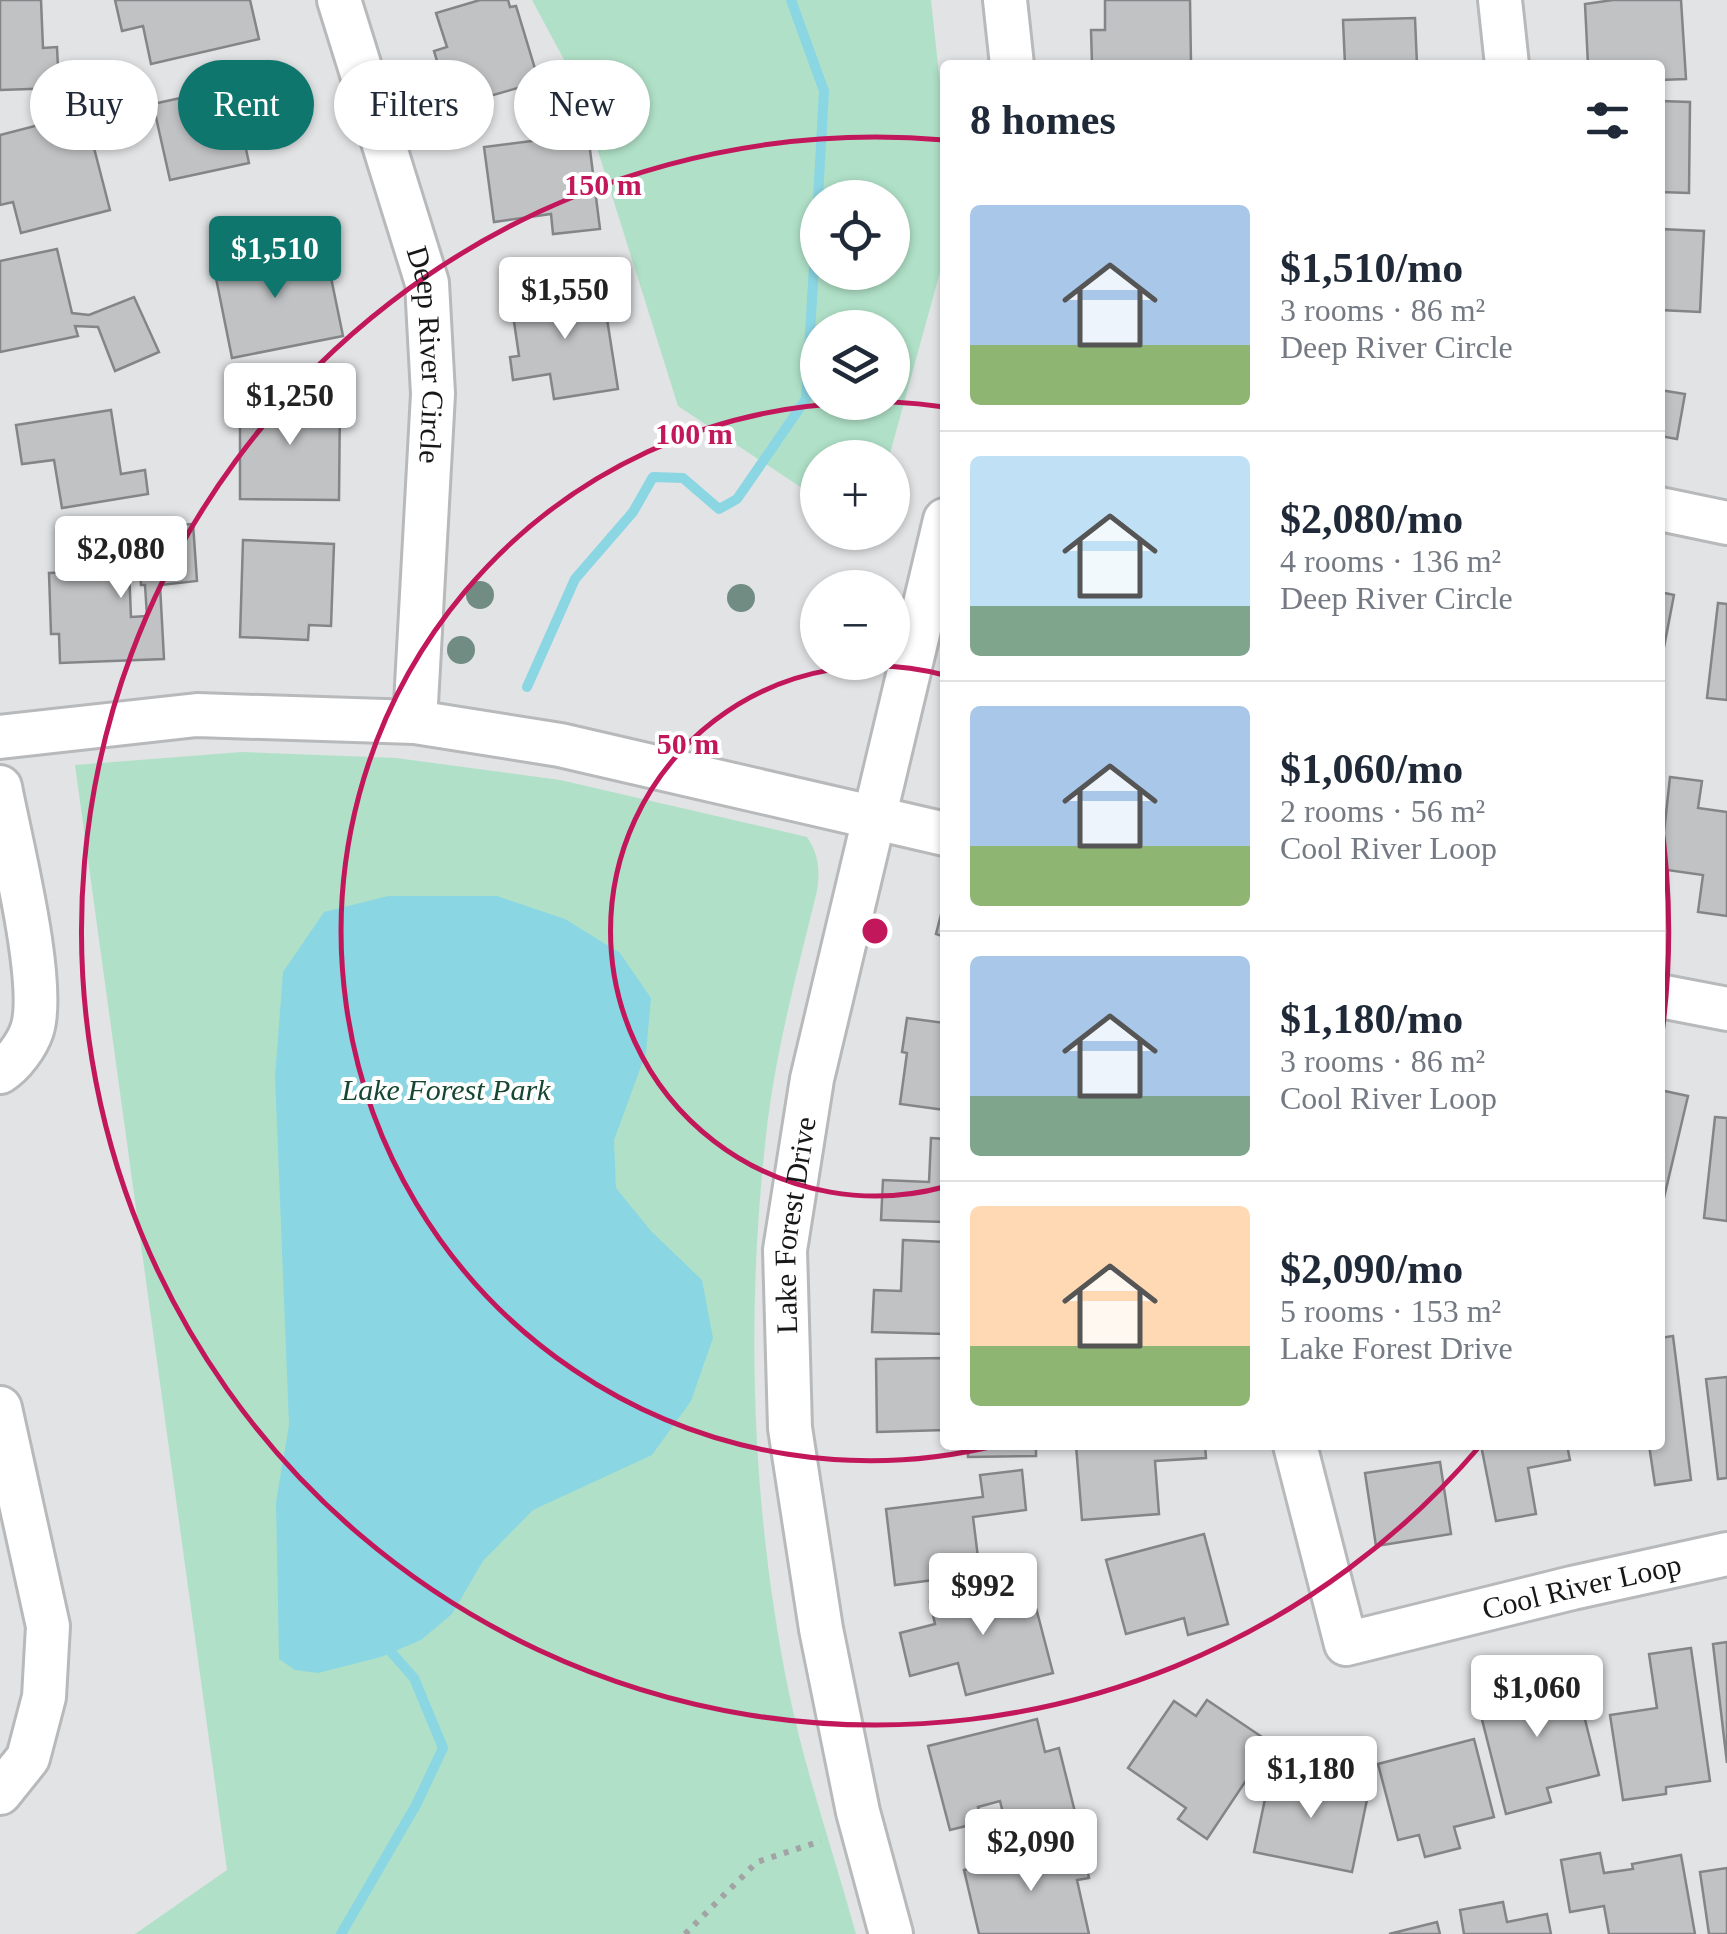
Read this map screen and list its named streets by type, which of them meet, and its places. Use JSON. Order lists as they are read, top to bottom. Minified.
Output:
{"streets":{"street":["Deep River Circle","Lake Forest Drive","Cool River Loop"]},"parks":["Lake Forest Park"],"page":{"chip":["Buy","Rent","Filters","New"],"heading":"8 homes","map_buttons":["+","−"],"list":[{"name":"$1,510/mo","note":"3 rooms · 86 m² · Deep River Circle"},{"name":"$2,080/mo","note":"4 rooms · 136 m² · Deep River Circle"},{"name":"$1,060/mo","note":"2 rooms · 56 m² · Cool River Loop"},{"name":"$1,180/mo","note":"3 rooms · 86 m² · Cool River Loop"},{"name":"$2,090/mo","note":"5 rooms · 153 m² · Lake Forest Drive"}],"price":["$1,510","$1,550","$1,250","$2,080","$992","$1,060","$1,180","$2,090"]},"rings":["150 m","100 m","50 m"]}
